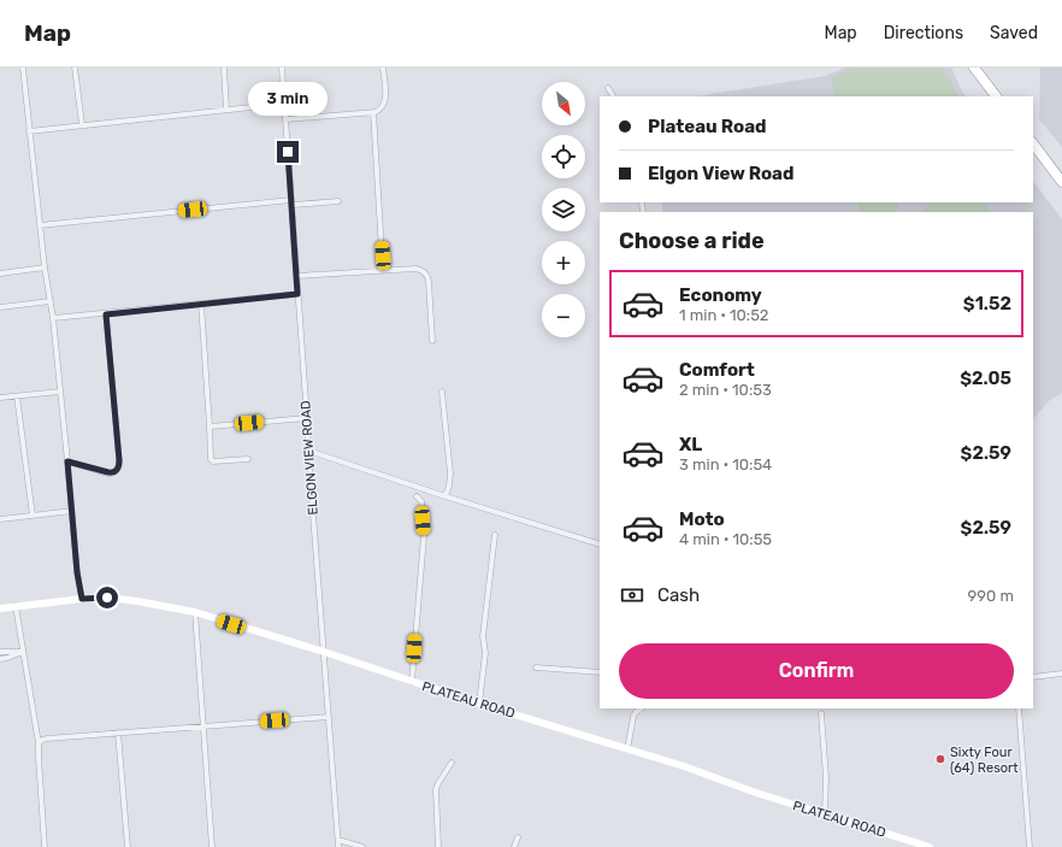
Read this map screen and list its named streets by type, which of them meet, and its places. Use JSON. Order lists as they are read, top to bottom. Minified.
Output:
{"streets":{"street":["ELGON VIEW ROAD","PLATEAU ROAD"]},"crossings":[["ELGON VIEW ROAD","PLATEAU ROAD"]],"places":["Sixty Four (64) Resort"],"north":"bottom right","page":{"header":"Map","nav":["Map","Directions","Saved"],"map_buttons":["+","−"],"bubble":"3 min","banner":["Plateau Road","Elgon View Road"],"heading":"Choose a ride","list":[{"name":"Economy","note":"1 min · 10:52","value":"$1.52"},{"name":"Comfort","note":"2 min · 10:53","value":"$2.05"},{"name":"XL","note":"3 min · 10:54","value":"$2.59"},{"name":"Moto","note":"4 min · 10:55","value":"$2.59"}],"pay":["Cash","990 m"],"buttons":"Confirm"}}
